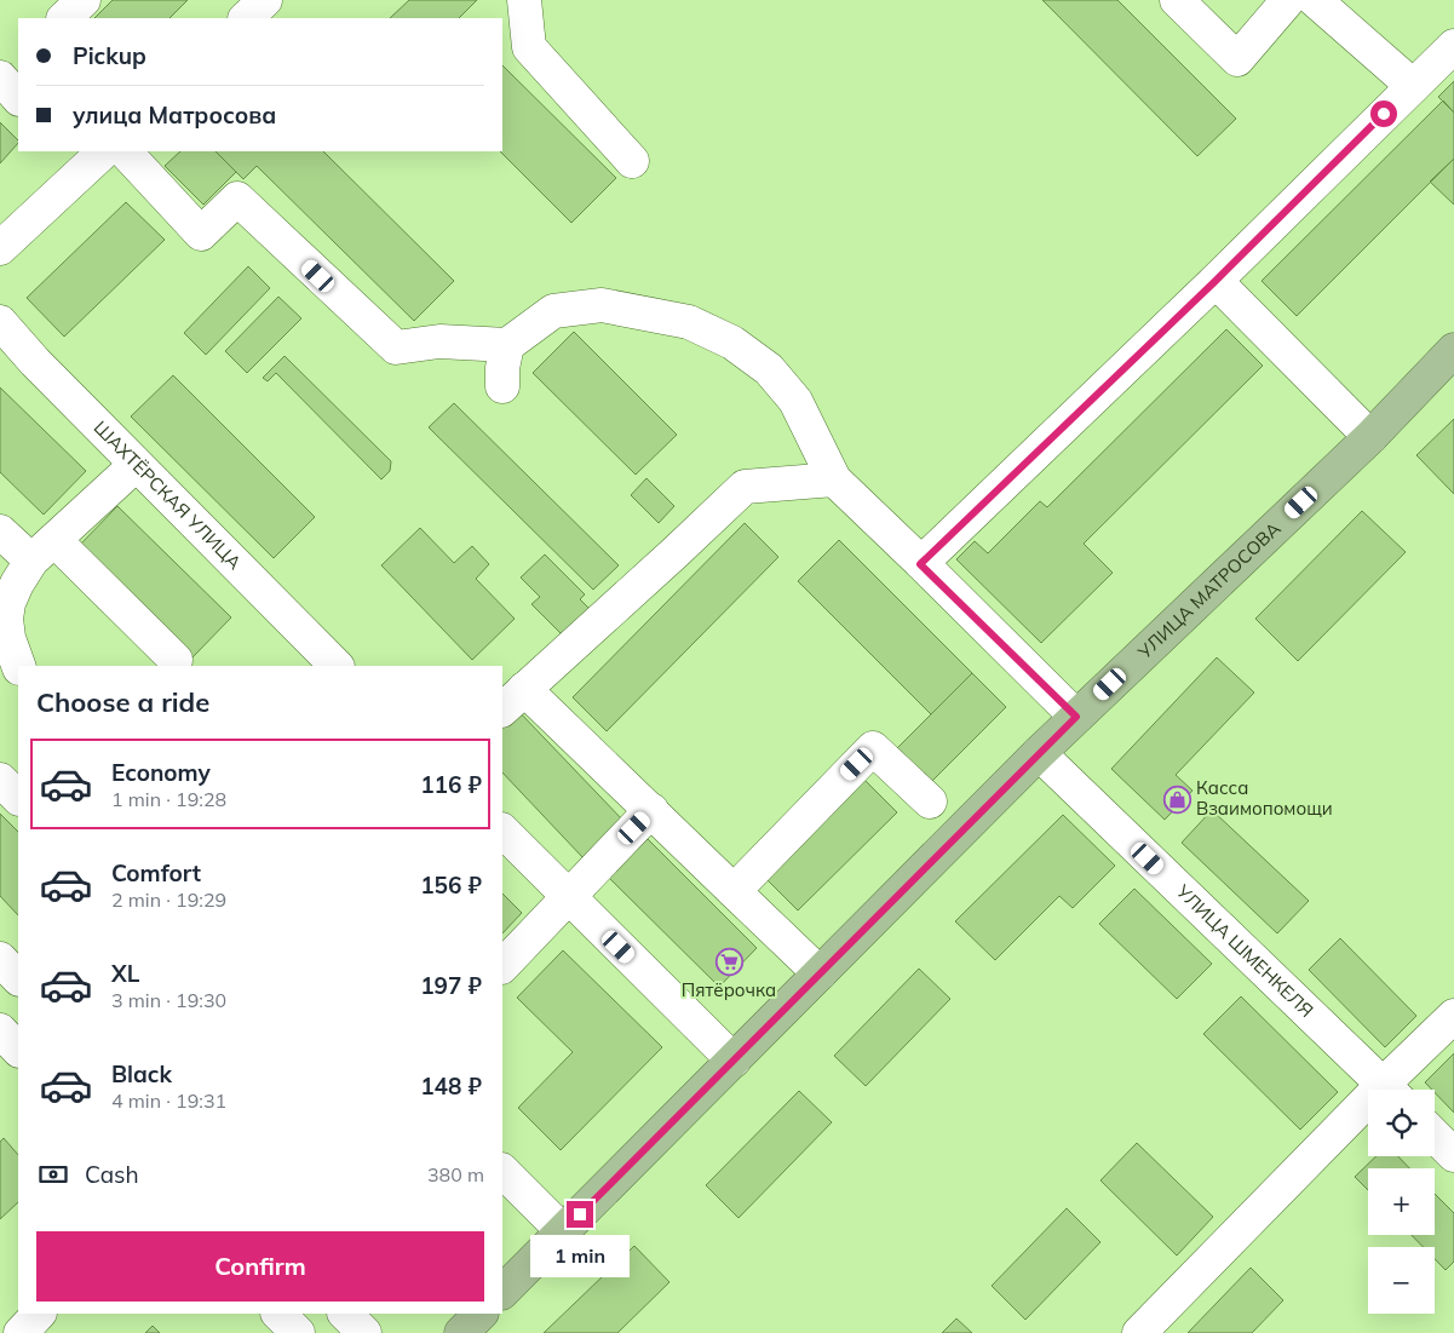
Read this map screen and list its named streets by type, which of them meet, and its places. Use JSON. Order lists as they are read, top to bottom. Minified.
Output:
{"streets":{"main road":["УЛИЦА МАТРОСОВА"],"street":["ШАХТЁРСКАЯ УЛИЦА","УЛИЦА ШМЕНКЕЛЯ"]},"crossings":[["УЛИЦА МАТРОСОВА","УЛИЦА ШМЕНКЕЛЯ"]],"places":{"shop":["Касса Взаимопомощи"],"supermarket":["Пятёрочка"]},"page":{"banner":["Pickup","улица Матросова"],"heading":"Choose a ride","list":[{"name":"Economy","note":"1 min · 19:28","value":"116 ₽"},{"name":"Comfort","note":"2 min · 19:29","value":"156 ₽"},{"name":"XL","note":"3 min · 19:30","value":"197 ₽"},{"name":"Black","note":"4 min · 19:31","value":"148 ₽"}],"map_buttons":["+","−"],"pay":["Cash","380 m"],"buttons":"Confirm","bubble":"1 min"}}
